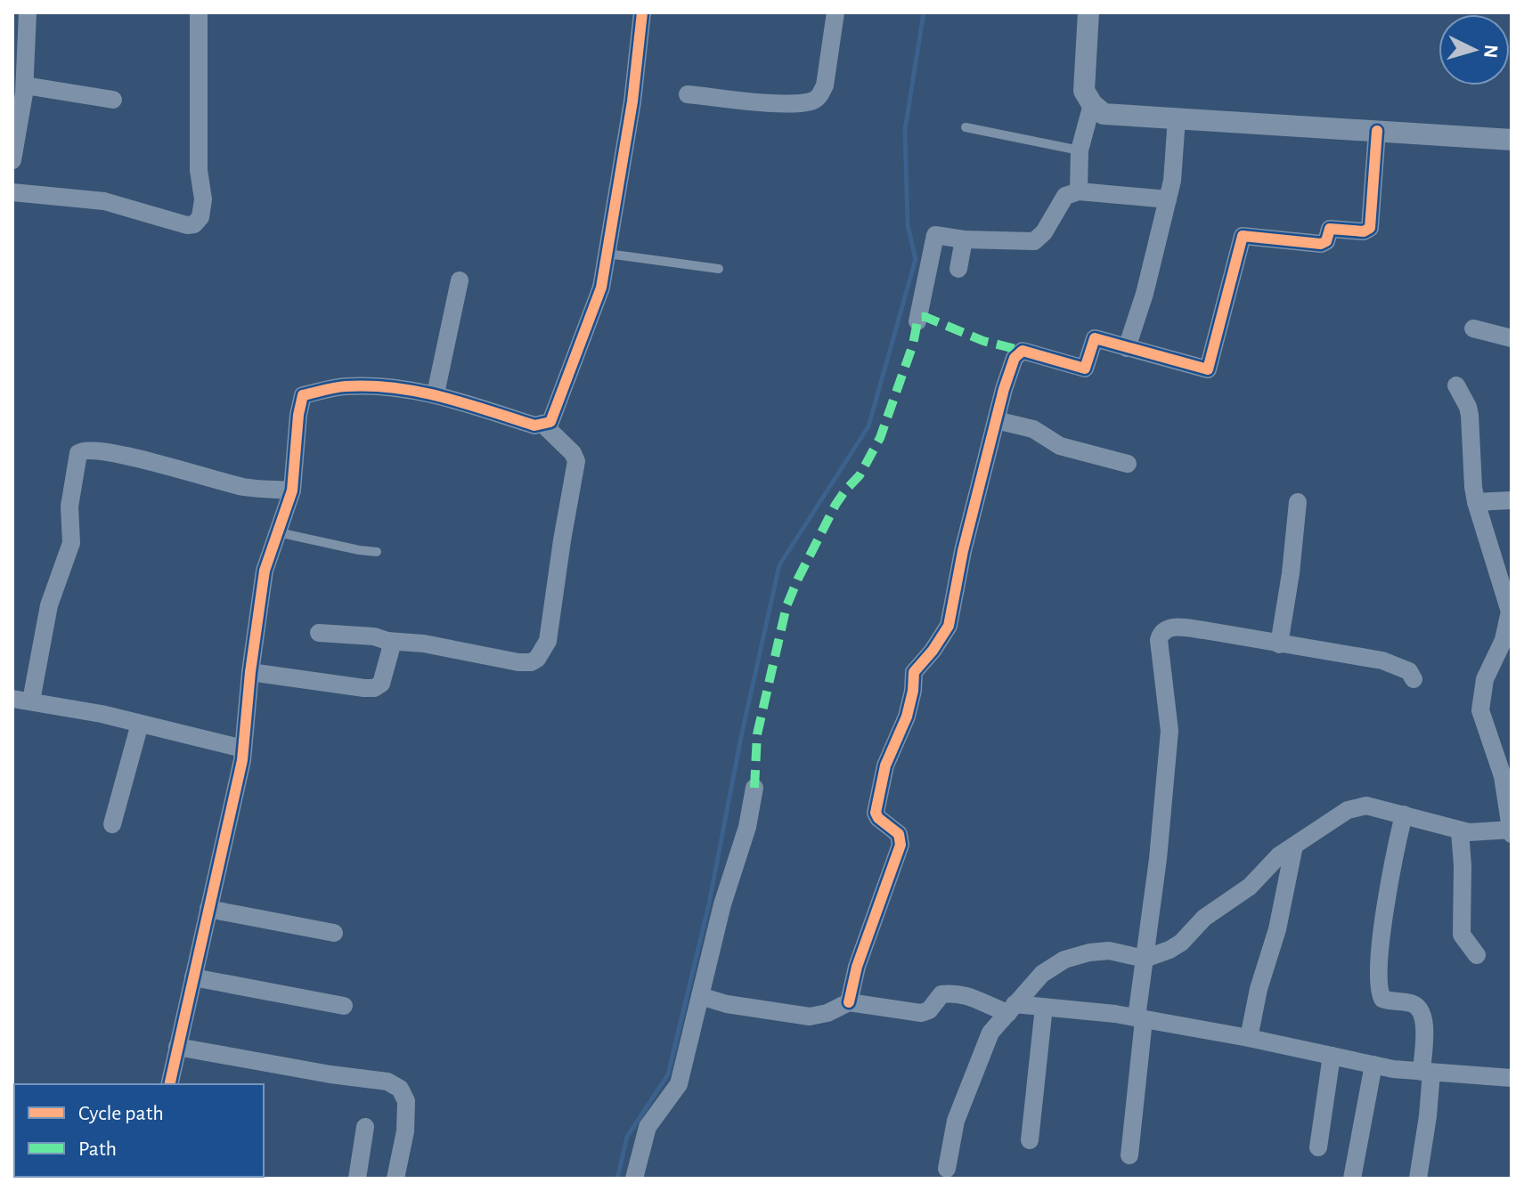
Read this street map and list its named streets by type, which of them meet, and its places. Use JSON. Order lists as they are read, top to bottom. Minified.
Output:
{"legend":["Cycle path","Path"],"north":"right"}
